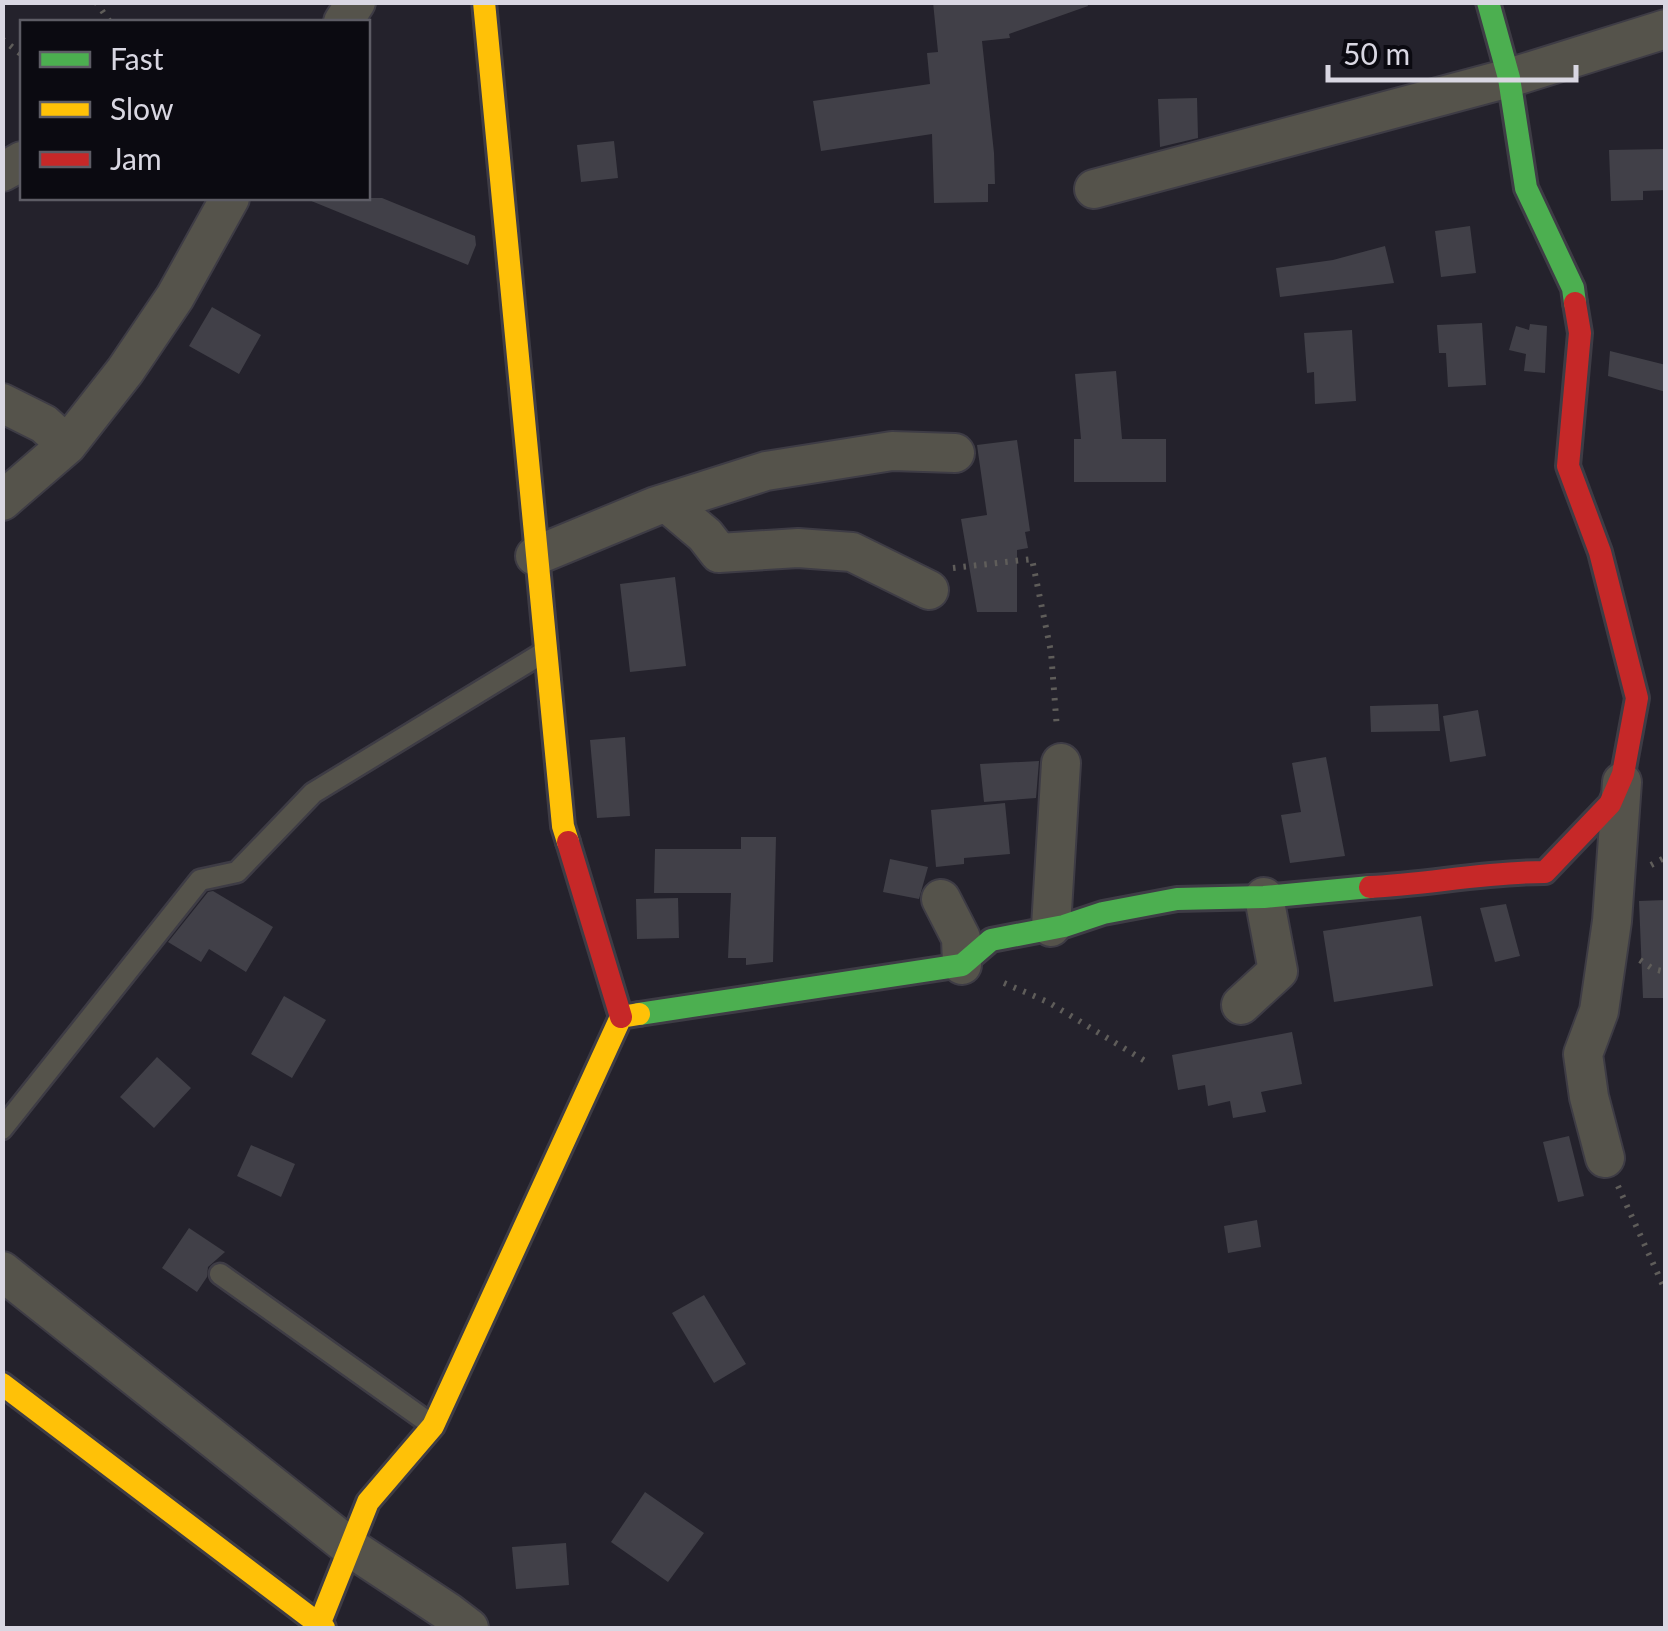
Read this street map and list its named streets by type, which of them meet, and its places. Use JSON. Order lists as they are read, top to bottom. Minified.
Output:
{"legend":["Fast","Slow","Jam"],"scale_bar":"50 m"}
